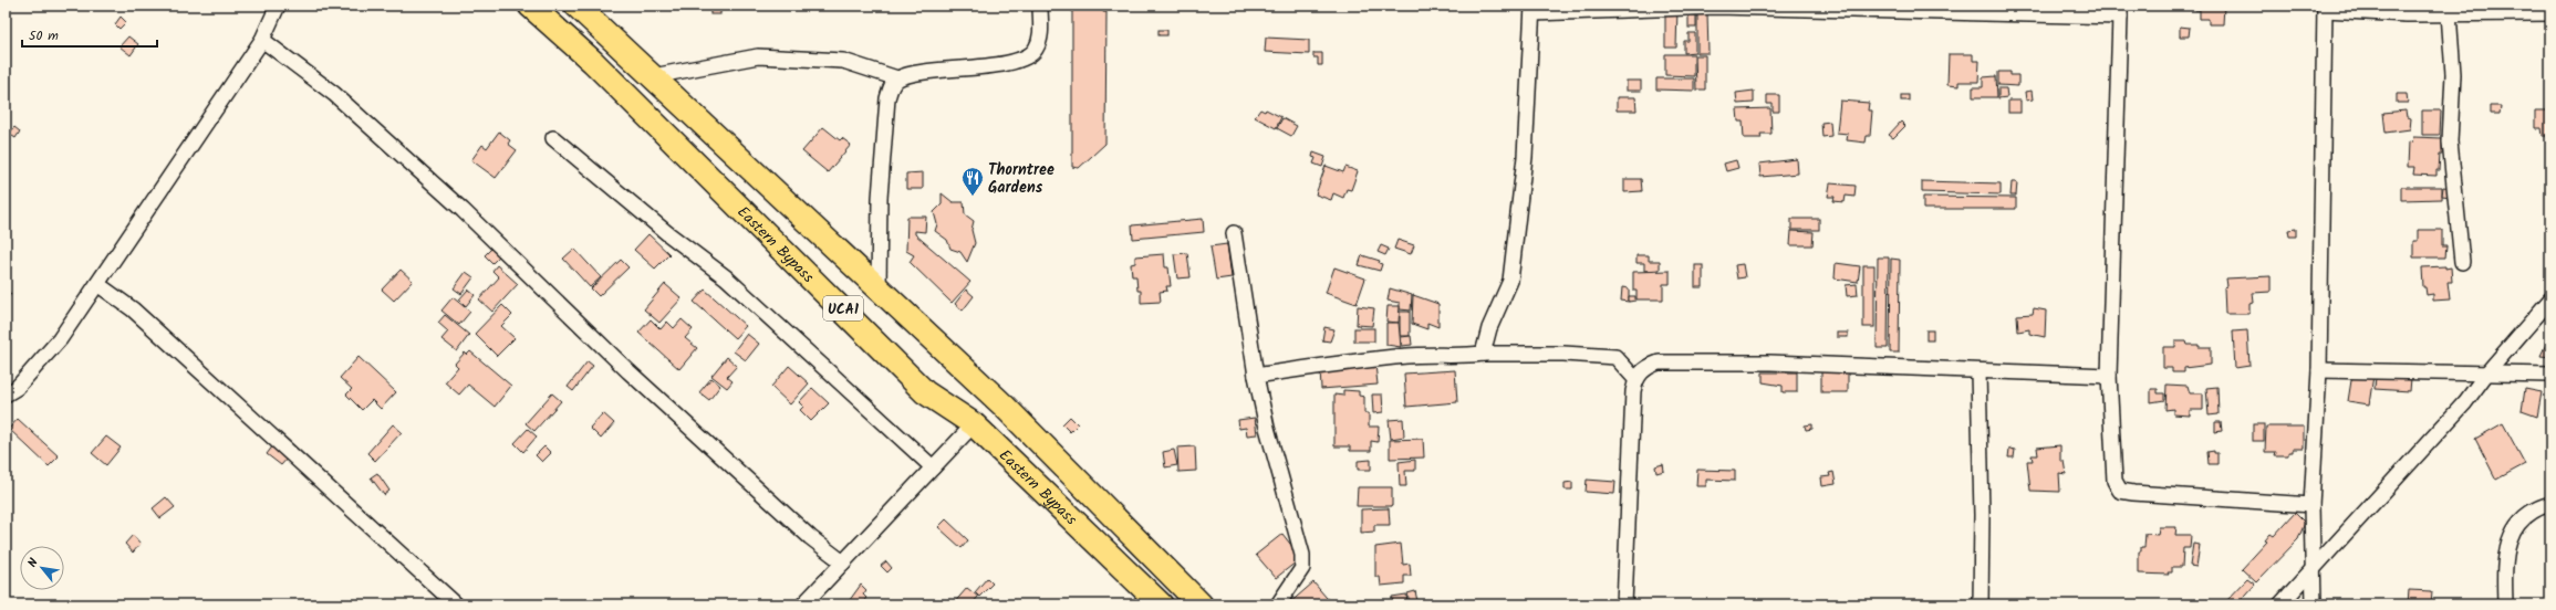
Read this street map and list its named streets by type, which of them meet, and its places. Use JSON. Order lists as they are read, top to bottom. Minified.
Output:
{"streets":{"main road":["Eastern Bypass","UCA1"]},"places":{"restaurant":["Thorntree Gardens"]},"scale_bar":"50 m","north":"top left"}
